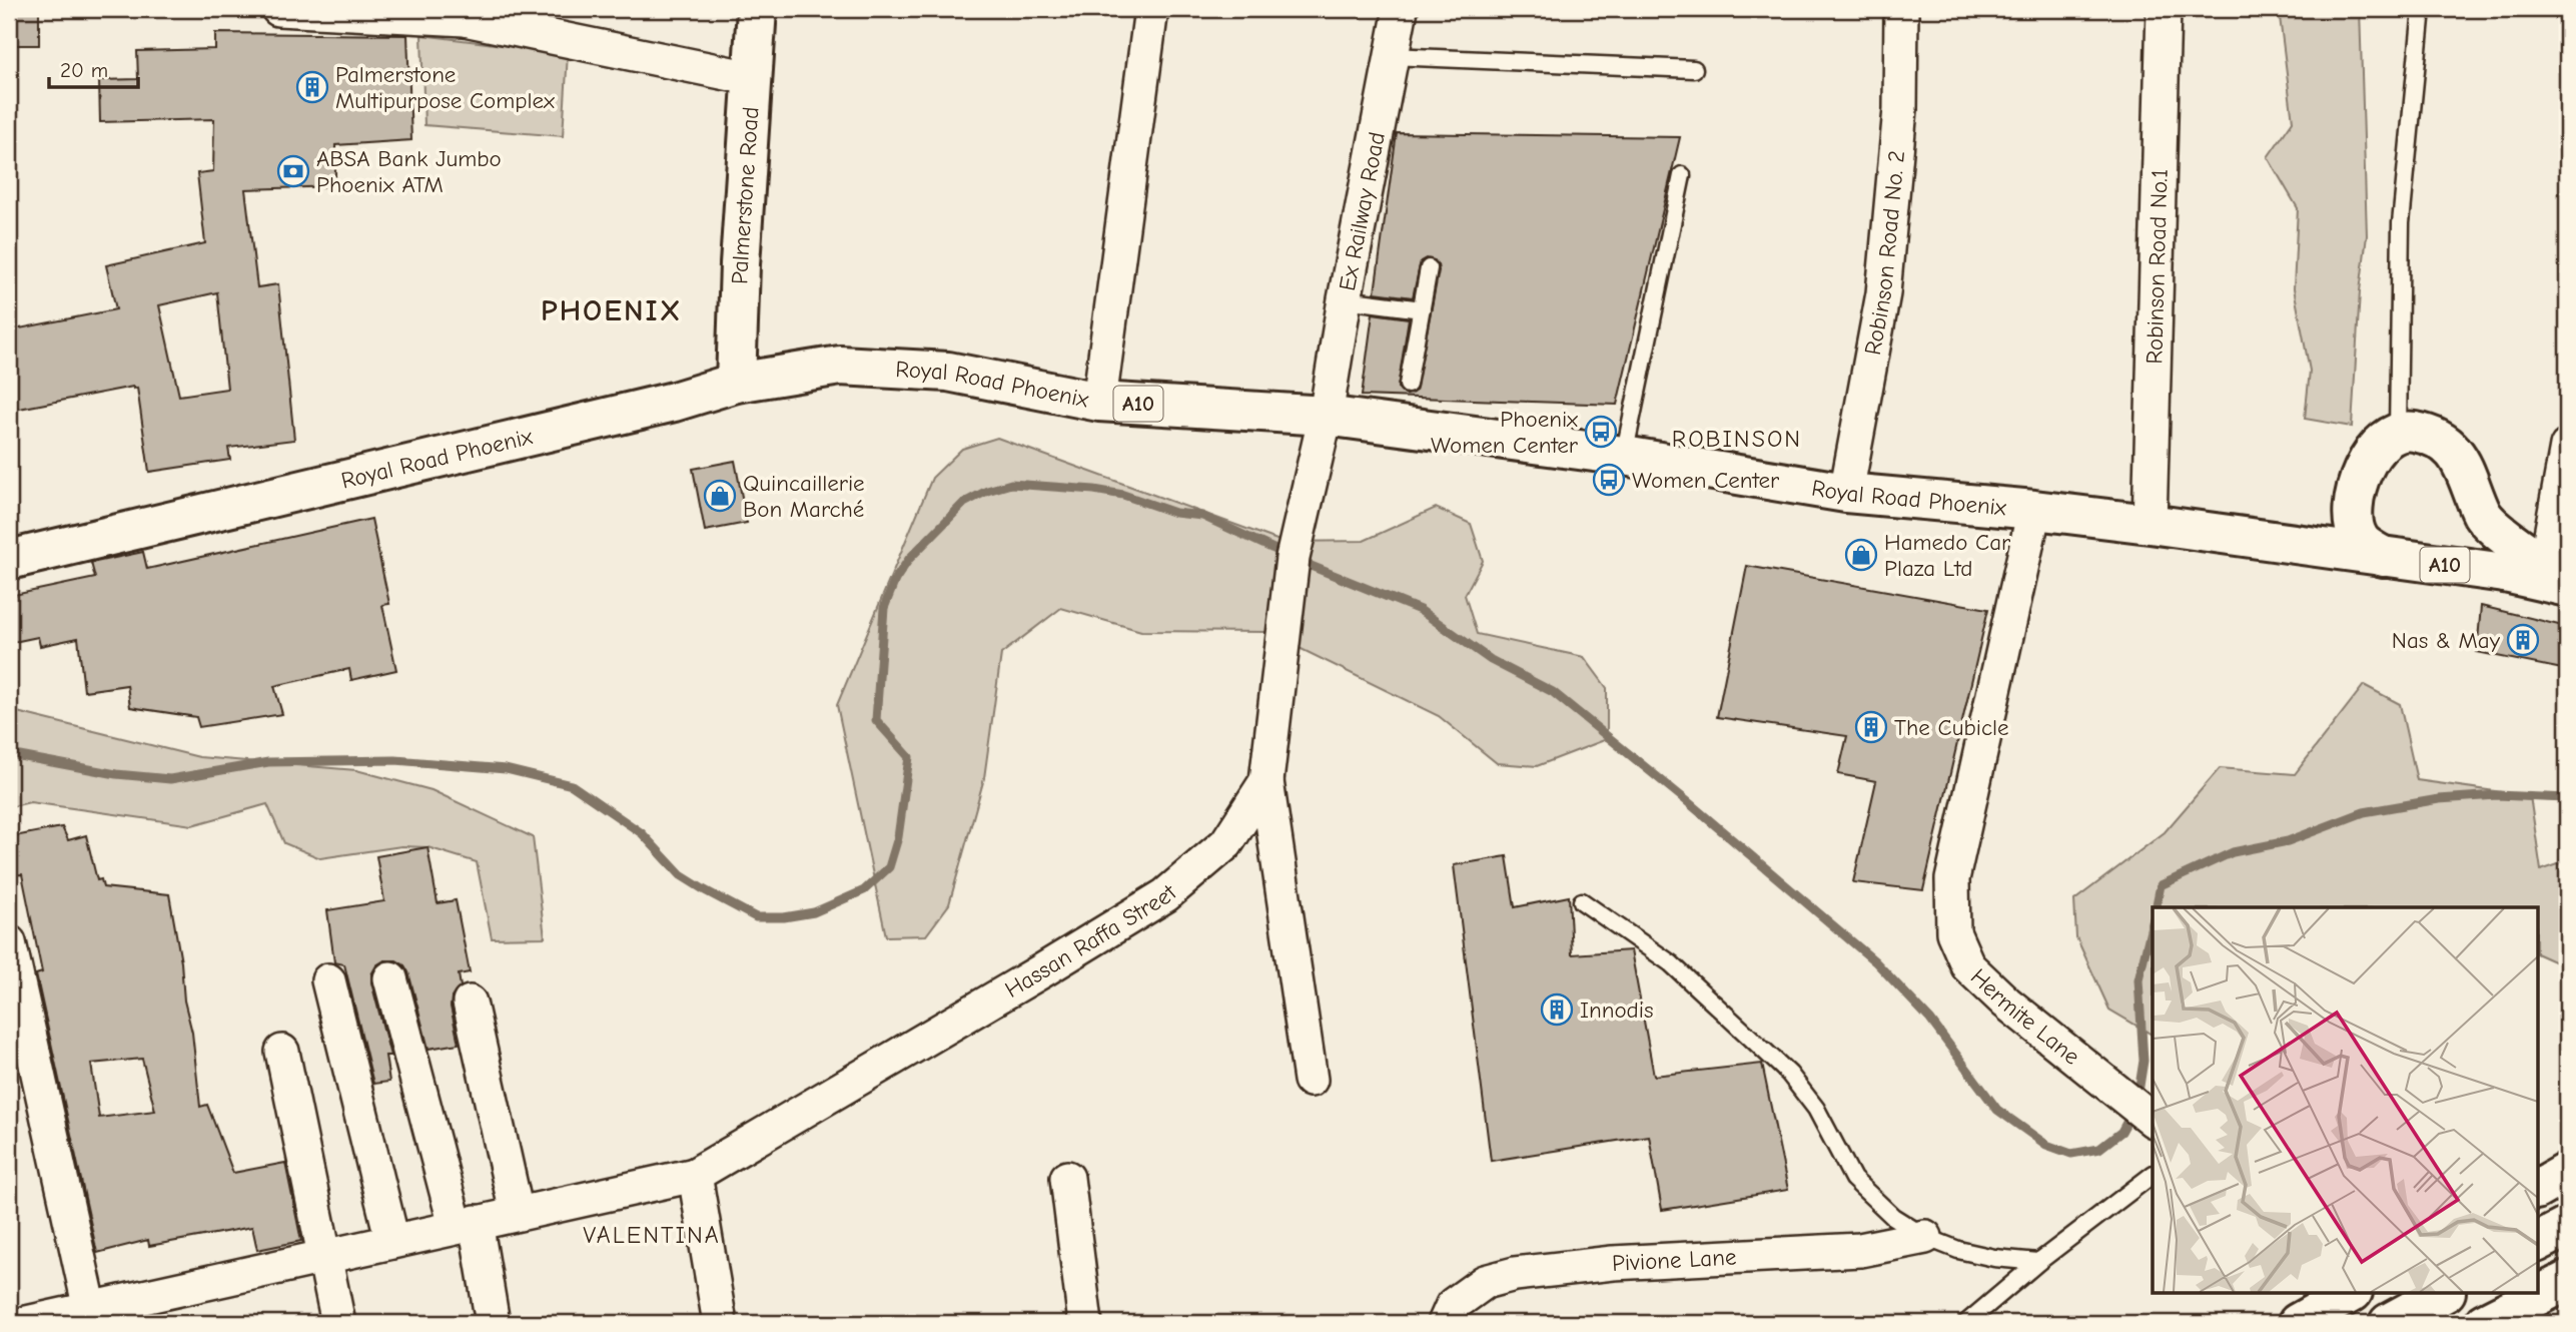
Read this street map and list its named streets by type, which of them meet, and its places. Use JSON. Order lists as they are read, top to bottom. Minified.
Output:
{"streets":{"main road":["Palmerstone Road","Royal Road Phoenix","A10"],"street":["Ex Railway Road","Robinson Road No. 2","Robinson Road No.1","Hassan Raffa Street","Hermite Lane","Pivione Lane"]},"crossings":[["Palmerstone Road","Royal Road Phoenix"],["Ex Railway Road","Royal Road Phoenix"],["Ex Railway Road","Hassan Raffa Street"],["Robinson Road No. 2","Royal Road Phoenix"],["Robinson Road No.1","Royal Road Phoenix"],["Royal Road Phoenix","A10"],["Royal Road Phoenix","Hassan Raffa Street"],["Royal Road Phoenix","Hermite Lane"]],"districts":["PHOENIX","ROBINSON","VALENTINA"],"places":{"building":["Palmerstone Multipurpose Complex","Nas & May","The Cubicle","Innodis"],"bank":["ABSA Bank Jumbo Phoenix ATM"],"bus stop":["Phoenix Women Center","Women Center"],"shop":["Quincaillerie Bon Marché","Hamedo Car Plaza Ltd"]},"scale_bar":"20 m"}
